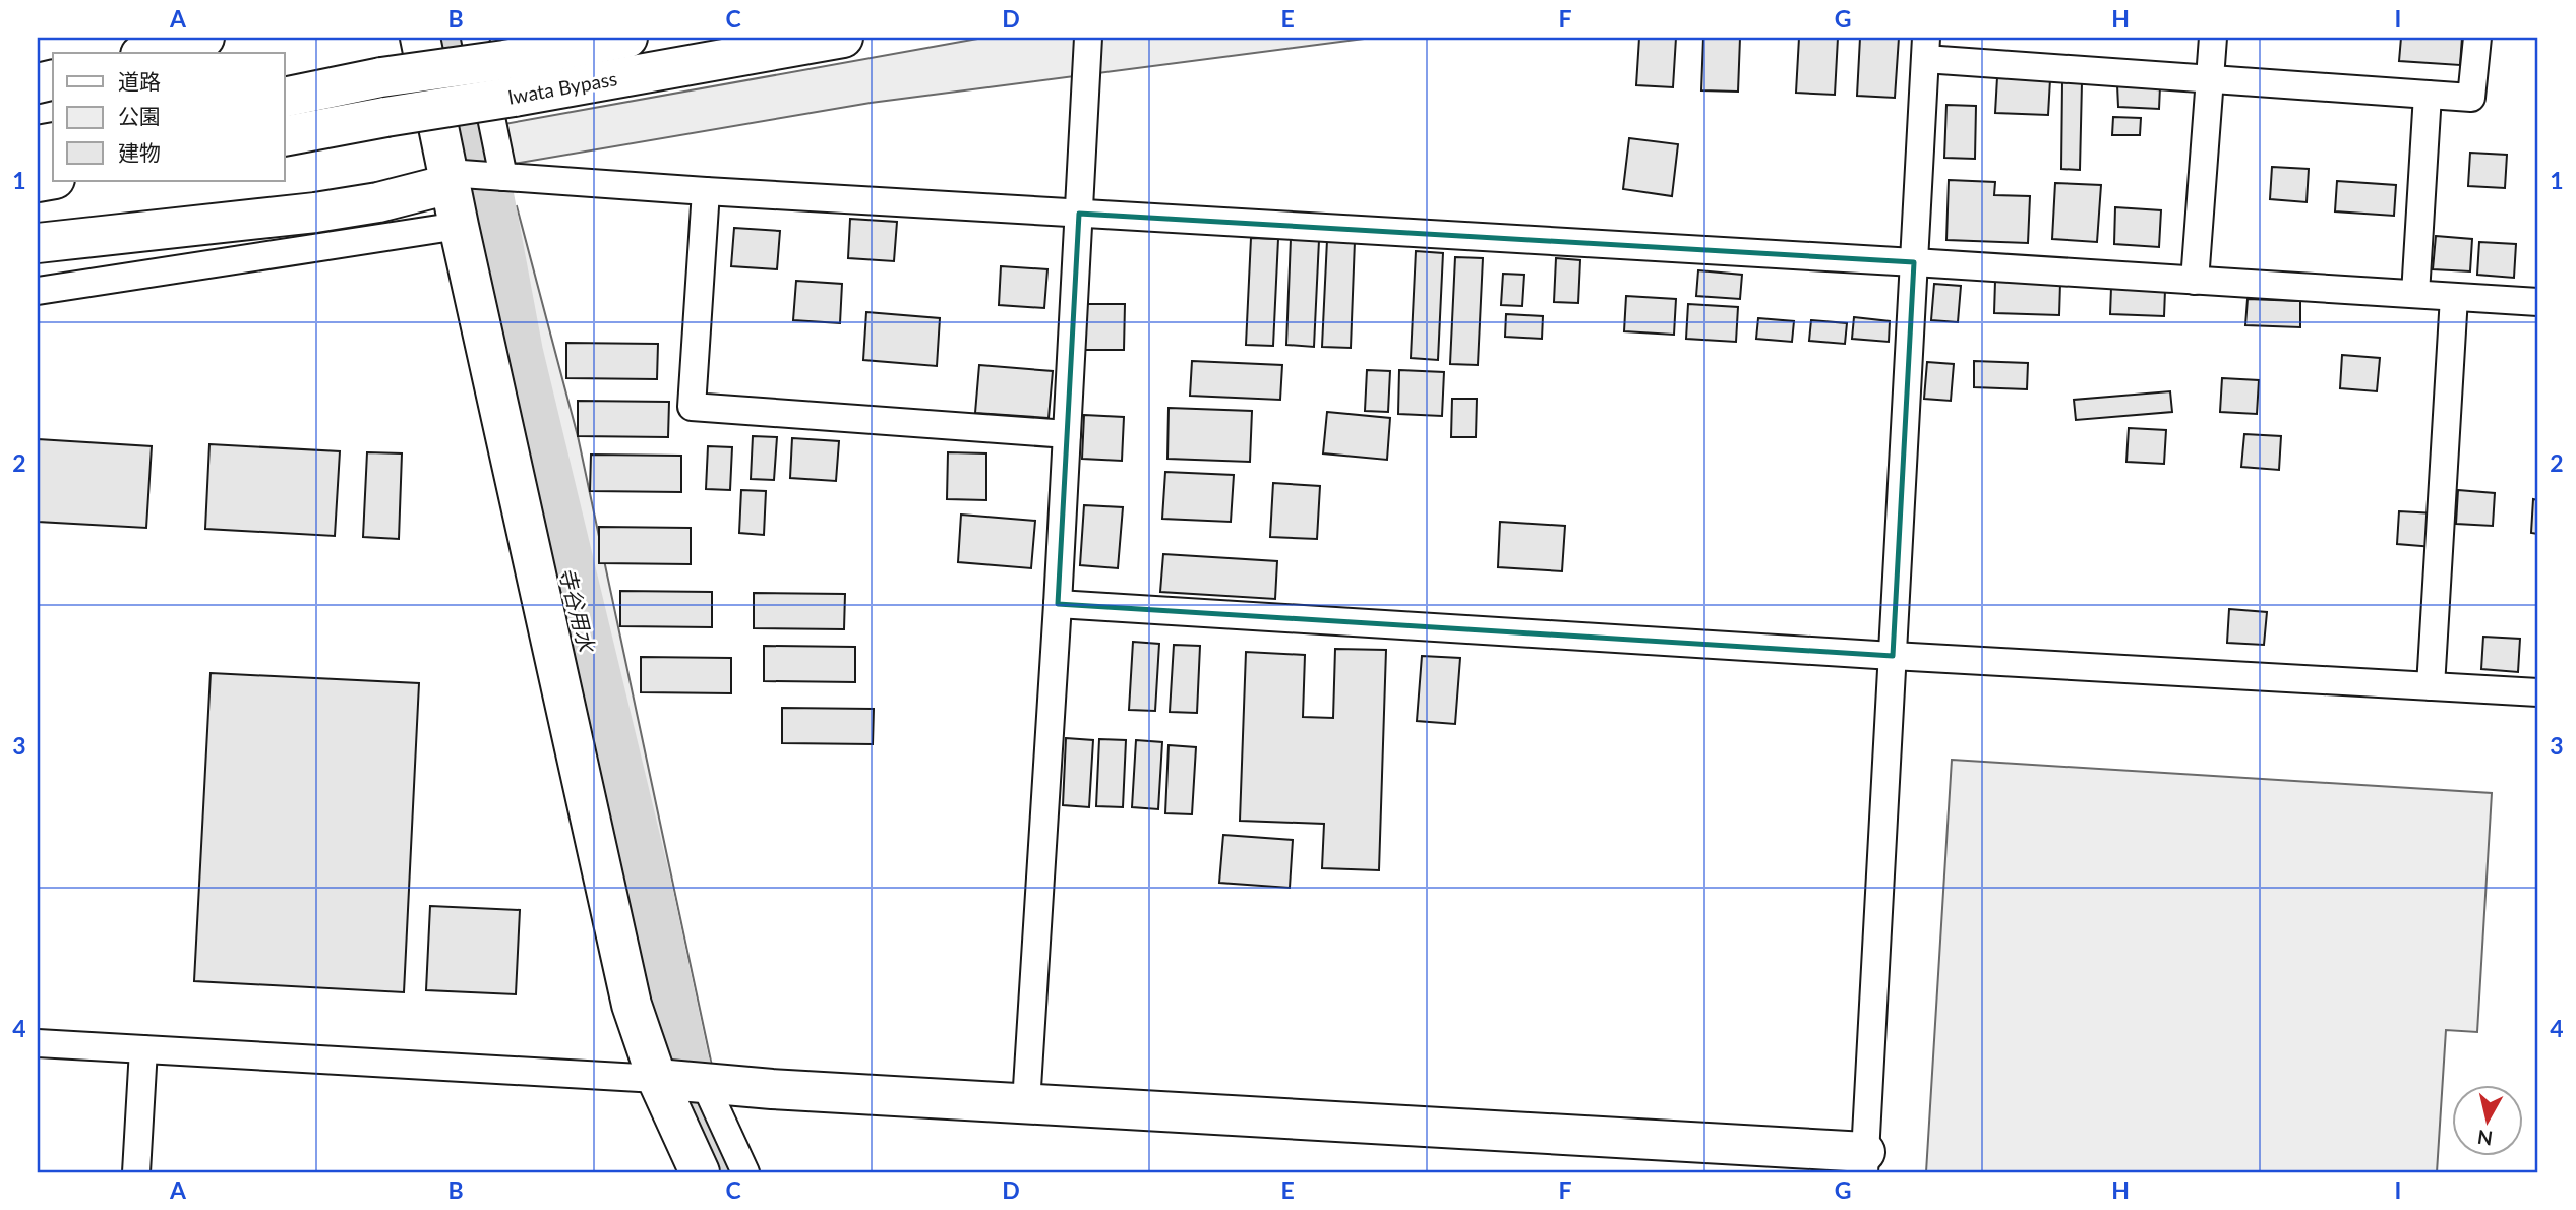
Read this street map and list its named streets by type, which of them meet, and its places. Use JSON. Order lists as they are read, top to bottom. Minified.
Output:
{"streets":{"main road":["Iwata Bypass"]},"water":["寺谷用水"],"legend":["道路","公園","建物"],"north":"bottom","grid":{"columns":["A","B","C","D","E","F","G","H","I"],"rows":["1","2","3","4"]}}
